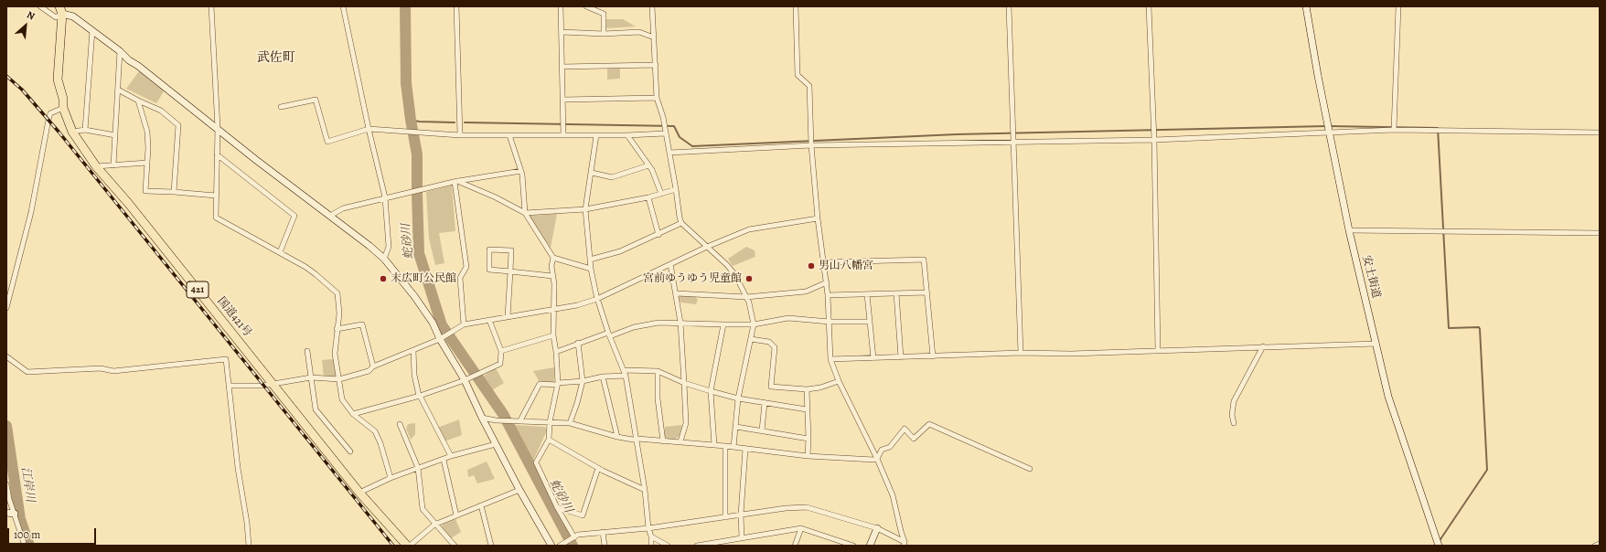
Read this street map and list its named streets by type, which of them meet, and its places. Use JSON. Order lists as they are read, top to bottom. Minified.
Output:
{"streets":{"highway":["421","国道421号"],"street":["安土街道"]},"districts":["武佐町"],"water":["蛇砂川","江岸川"],"places":["男山八幡宮","末広町公民館","宮前ゆうゆう児童館"],"scale_bar":"100 m","north":"top right"}
